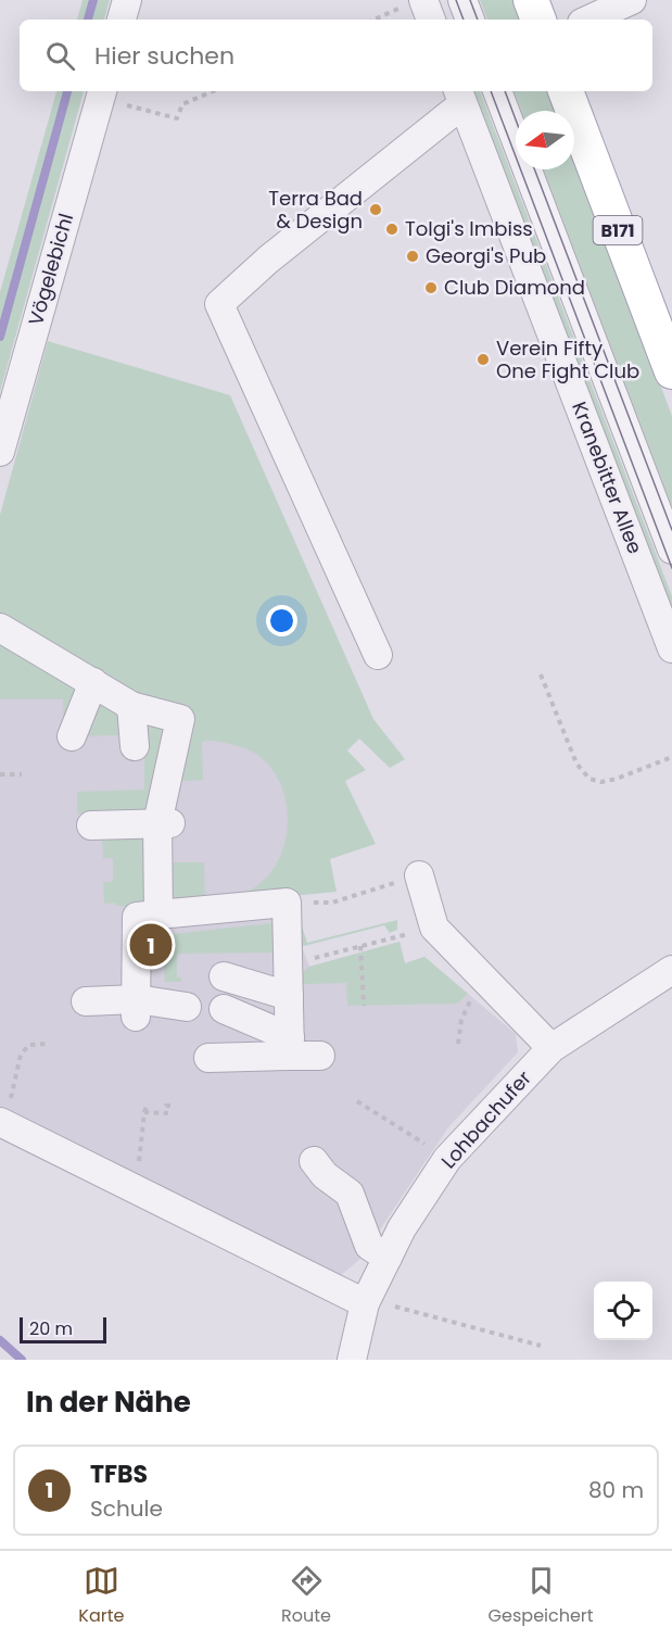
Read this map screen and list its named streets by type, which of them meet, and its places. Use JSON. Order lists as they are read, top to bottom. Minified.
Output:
{"streets":{"main road":["B171"],"street":["Vögelebichl","Kranebitter Allee","Lohbachufer"]},"places":["Terra Bad & Design","Tolgi's Imbiss","Georgi's Pub","Club Diamond","Verein Fifty One Fight Club"],"scale_bar":"20 m","north":"left","page":{"search":"Hier suchen","pins":"1","scale":"20 m","heading":"In der Nähe","list":[{"mark":"1","name":"TFBS","note":"Schule","value":"80 m"}],"nav":["Karte","Route","Gespeichert"]}}
